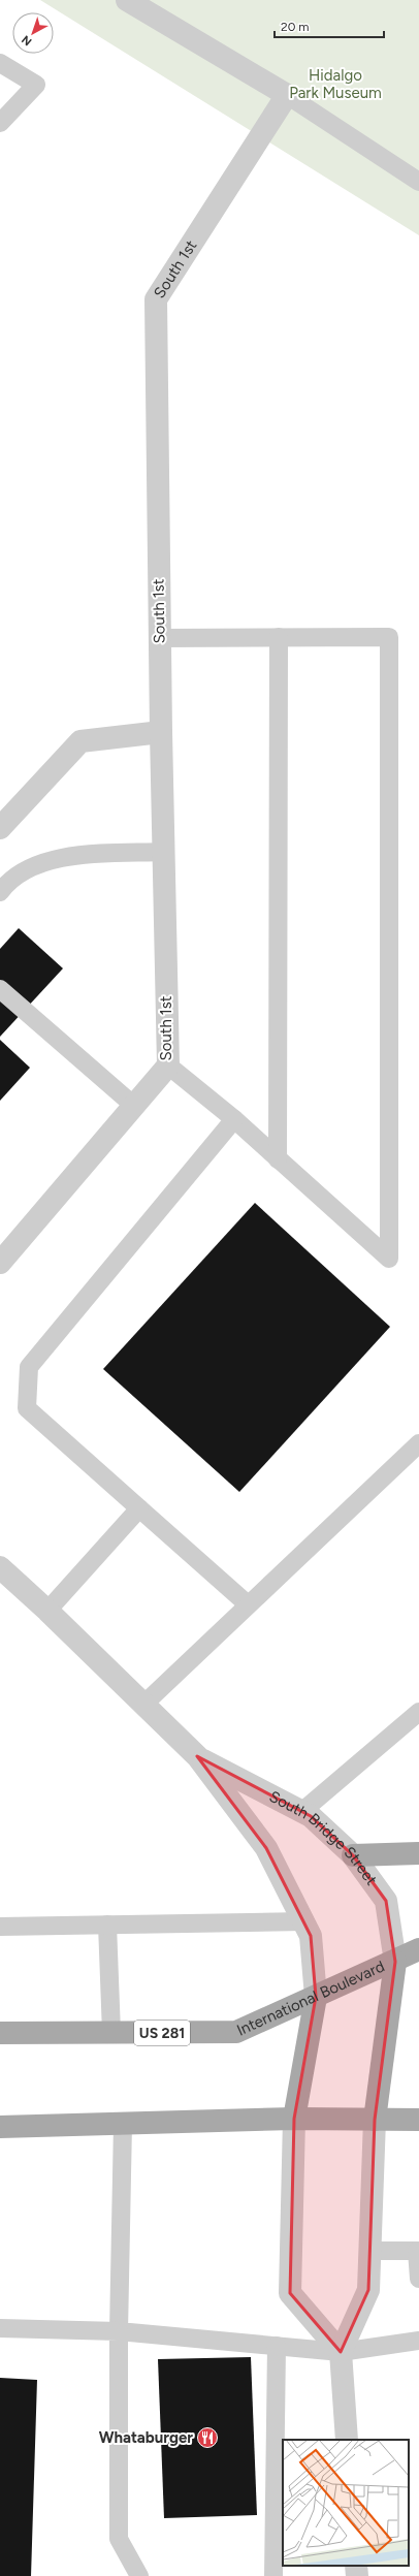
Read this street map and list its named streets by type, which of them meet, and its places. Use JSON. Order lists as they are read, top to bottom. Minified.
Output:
{"streets":{"main road":["International Boulevard","US 281"],"street":["South 1st","South Bridge Street"]},"crossings":[["South Bridge Street","International Boulevard"]],"parks":["Hidalgo Park Museum"],"places":{"restaurant":["Whataburger"]},"scale_bar":"20 m","north":"bottom left"}
